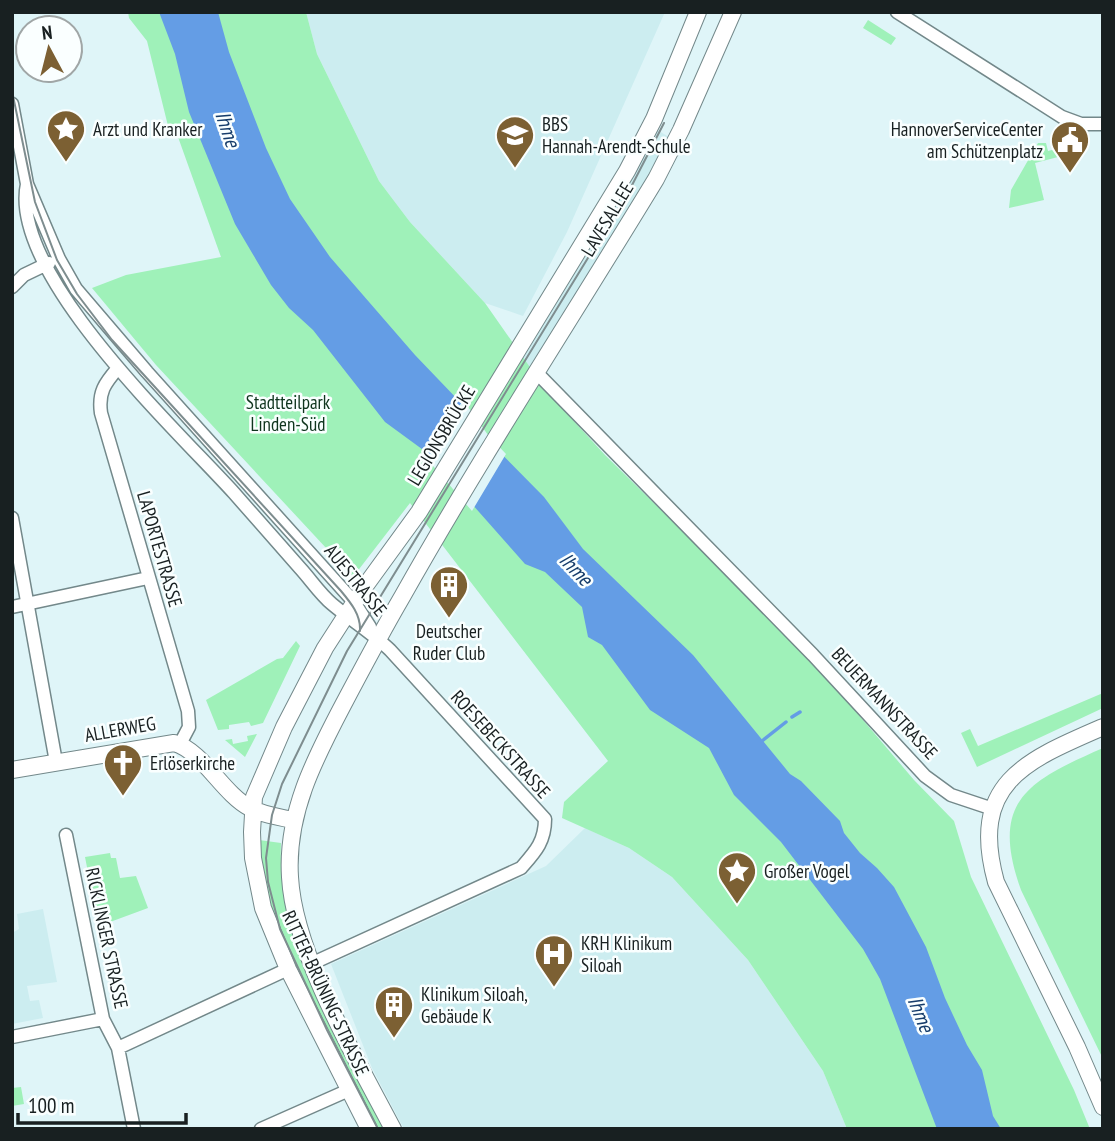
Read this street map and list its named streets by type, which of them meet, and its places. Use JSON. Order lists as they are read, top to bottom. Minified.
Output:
{"streets":{"main road":["LAVESALLEE","LEGIONSBRÜCKE","ALLERWEG","RITTER-BRÜNING-STRASSE"],"street":["LAPORTESTRASSE","AUESTRASSE","BEUERMANNSTRASSE","ROESEBECKSTRASSE","RICKLINGER STRASSE"]},"crossings":[["LAVESALLEE","LEGIONSBRÜCKE"],["LAVESALLEE","AUESTRASSE"],["LAVESALLEE","BEUERMANNSTRASSE"],["LAVESALLEE","ROESEBECKSTRASSE"],["LAVESALLEE","RITTER-BRÜNING-STRASSE"],["LEGIONSBRÜCKE","AUESTRASSE"],["LEGIONSBRÜCKE","RITTER-BRÜNING-STRASSE"],["LAPORTESTRASSE","AUESTRASSE"],["LAPORTESTRASSE","ALLERWEG"],["AUESTRASSE","ROESEBECKSTRASSE"],["AUESTRASSE","RITTER-BRÜNING-STRASSE"],["ALLERWEG","RITTER-BRÜNING-STRASSE"],["ROESEBECKSTRASSE","RITTER-BRÜNING-STRASSE"]],"water":["Ihme"],"parks":["Stadtteilpark Linden-Süd"],"places":{"place":["Arzt und Kranker","Großer Vogel"],"school or university":["BBS Hannah-Arendt-Schule"],"public building":["HannoverServiceCenter am Schützenplatz"],"building":["Deutscher Ruder Club","Klinikum Siloah, Gebäude K"],"church":["Erlöserkirche"],"hospital":["KRH Klinikum Siloah"]},"scale_bar":"100 m","north":"top"}
